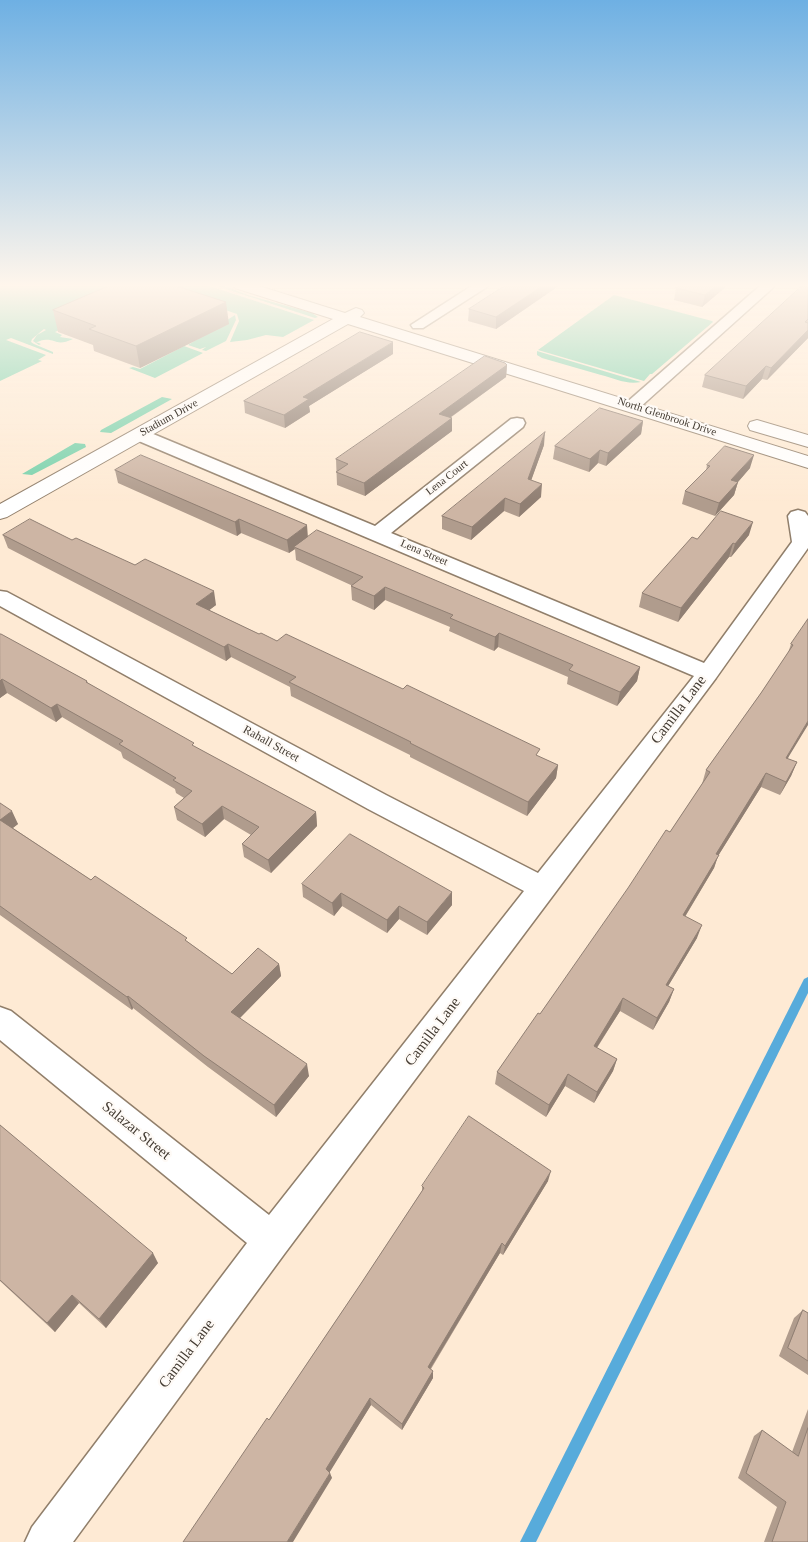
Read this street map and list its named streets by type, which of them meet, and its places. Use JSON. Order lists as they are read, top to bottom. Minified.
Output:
{"streets":{"main road":["North Glenbrook Drive","Stadium Drive"],"street":["Lena Court","Lena Street","Camilla Lane","Rahall Street","Salazar Street"]},"crossings":[["Stadium Drive","Lena Street"],["Lena Court","Lena Street"],["Lena Street","Camilla Lane"],["Camilla Lane","Rahall Street"],["Camilla Lane","Salazar Street"]]}
